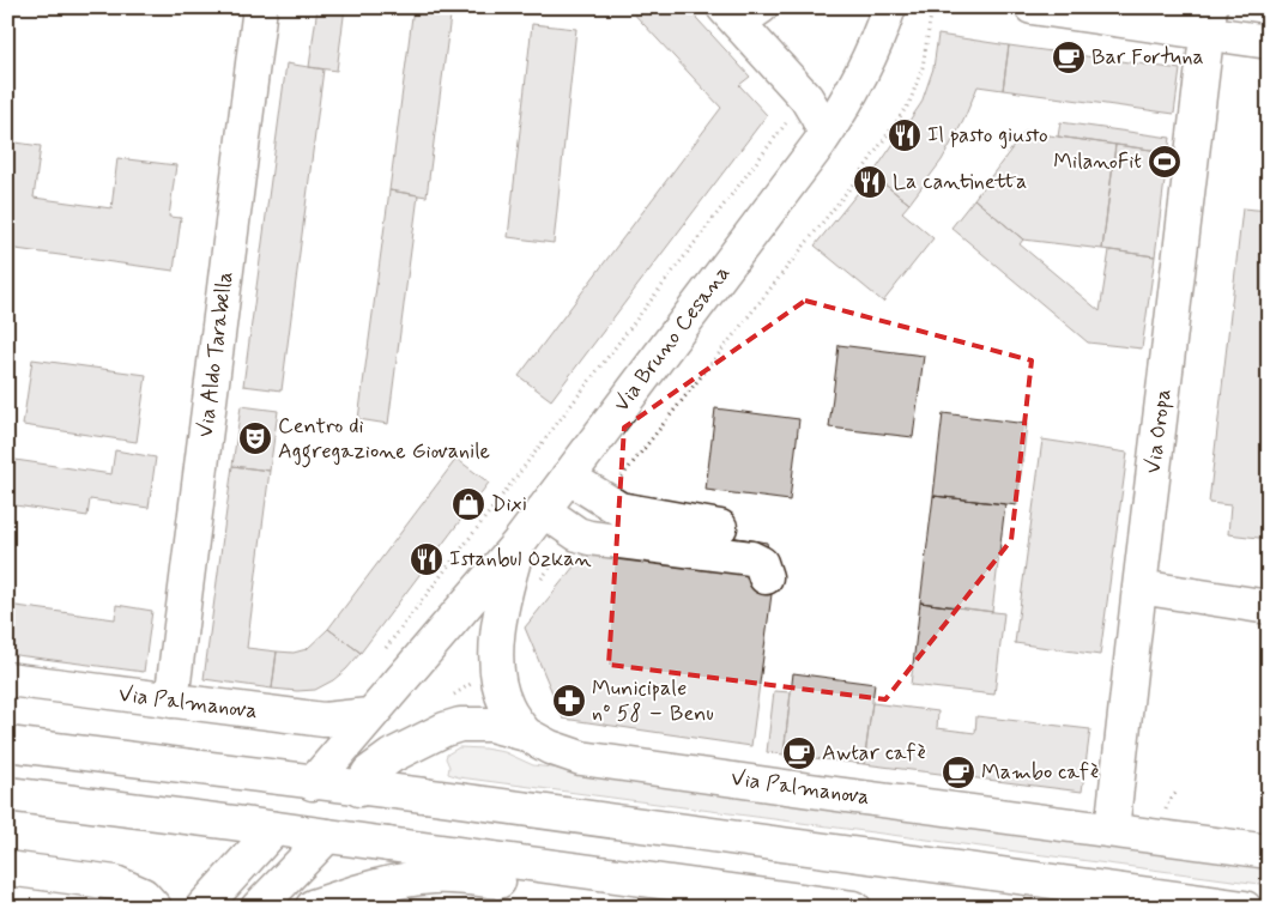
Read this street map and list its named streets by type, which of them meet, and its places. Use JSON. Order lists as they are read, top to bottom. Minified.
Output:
{"streets":{"main road":["Via Bruno Cesana","Via Aldo Tarabella","Via Oropa","Via Palmanova"]},"crossings":[["Via Bruno Cesana","Via Palmanova"],["Via Aldo Tarabella","Via Palmanova"],["Via Oropa","Via Palmanova"]],"places":{"cafe":["Bar Fortuna","Awtar cafè","Mambo cafè"],"restaurant":["Il pasto giusto","La cantinetta","Istanbul Ozkan"],"sports":["MilanoFit"],"theatre":["Centro di Aggregazione Giovanile"],"shop":["Dixi"],"pharmacy":["Municipale nº 58 – Benu"]}}
